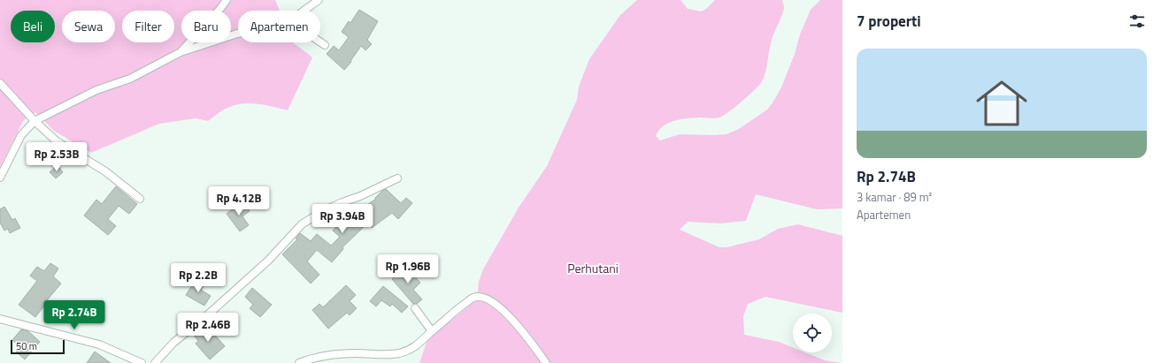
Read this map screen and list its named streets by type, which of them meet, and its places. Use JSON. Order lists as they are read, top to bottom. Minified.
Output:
{"parks":["Perhutani"],"scale_bar":"50 m","page":{"heading":"7 properti","chip":["Beli","Sewa","Filter","Baru","Apartemen"],"list":[{"name":"Rp 2.74B","note":"3 kamar · 89 m² · Apartemen"}],"price":["Rp 2.53B","Rp 4.12B","Rp 3.94B","Rp 1.96B","Rp 2.2B","Rp 2.74B","Rp 2.46B"],"scale":"50 m"}}
